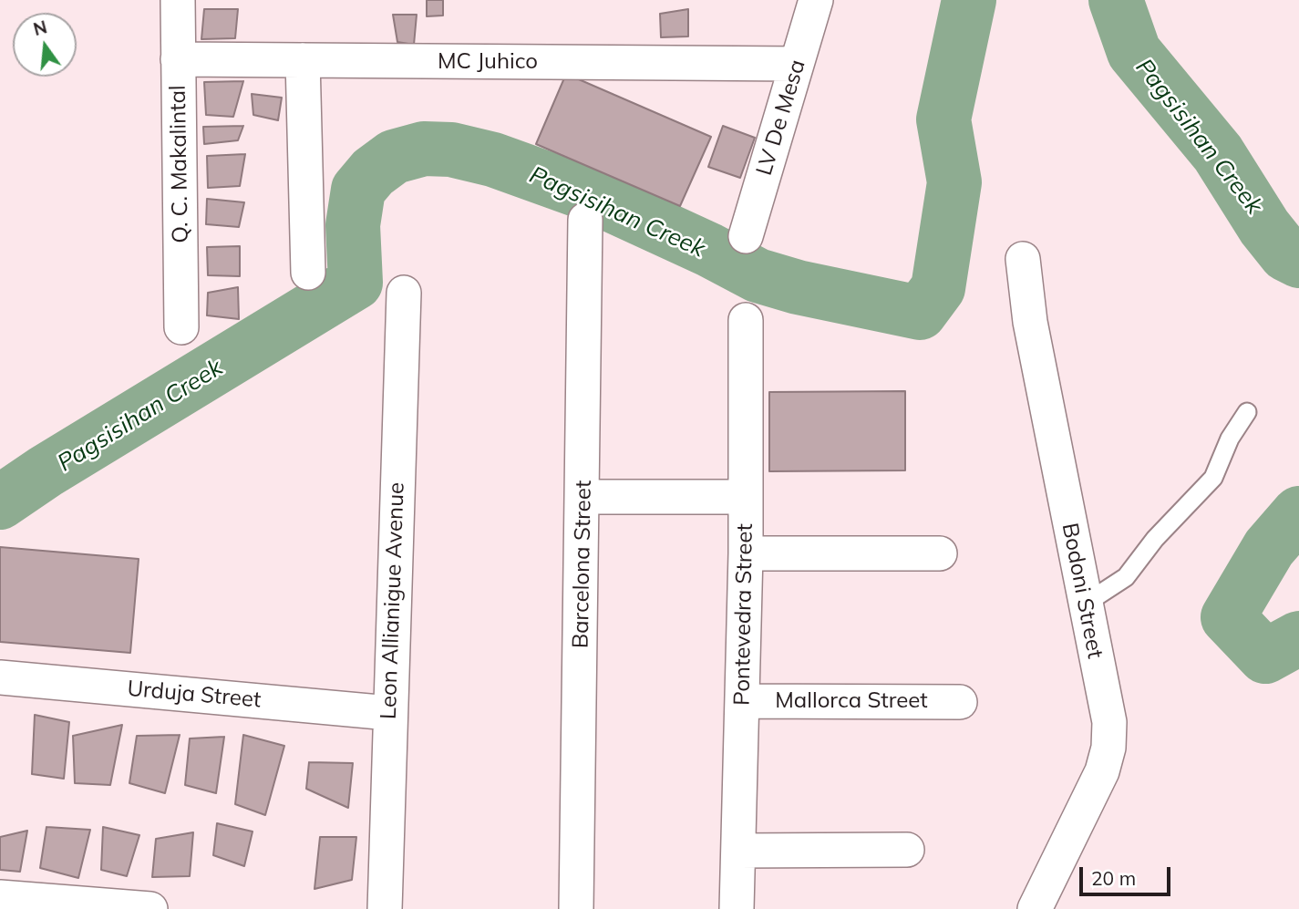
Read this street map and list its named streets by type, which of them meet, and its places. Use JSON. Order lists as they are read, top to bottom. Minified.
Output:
{"streets":{"street":["MC Juhico","LV De Mesa","Q. C. Makalintal","Barcelona Street","Bodoni Street","Leon Allianigue Avenue","Pontevedra Street","Urduja Street","Mallorca Street"]},"crossings":[["MC Juhico","LV De Mesa"],["MC Juhico","Q. C. Makalintal"],["Leon Allianigue Avenue","Urduja Street"],["Pontevedra Street","Mallorca Street"]],"water":["Pagsisihan Creek"],"scale_bar":"20 m","north":"top"}
